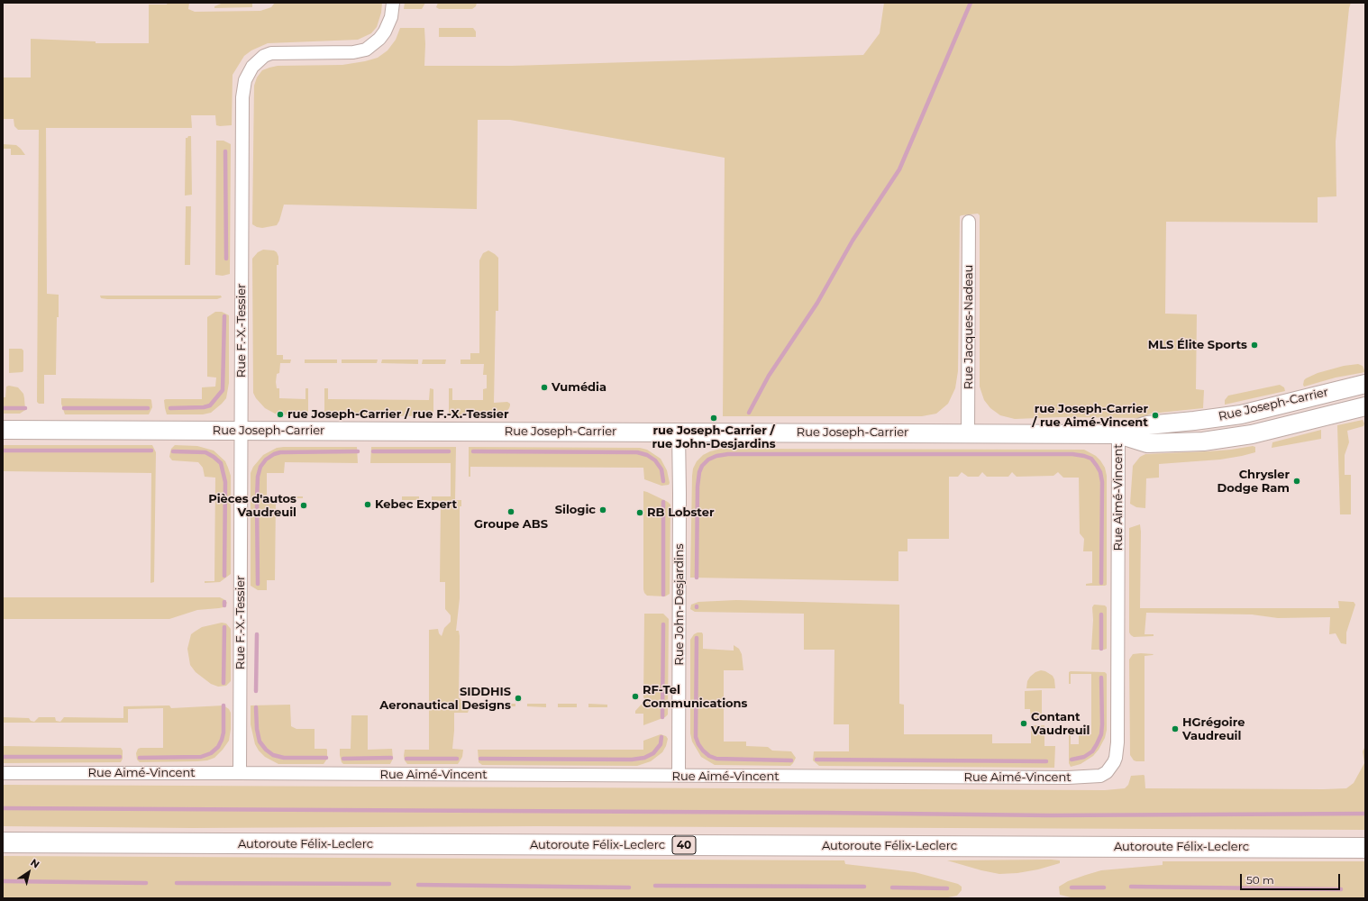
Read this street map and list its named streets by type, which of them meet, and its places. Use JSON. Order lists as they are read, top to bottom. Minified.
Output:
{"streets":{"highway":["Autoroute Félix-Leclerc","40"],"street":["Rue Jacques-Nadeau","Rue F.-X.-Tessier","Rue Joseph-Carrier","Rue Aimé-Vincent","Rue John-Desjardins"]},"crossings":[["Rue Jacques-Nadeau","Rue Joseph-Carrier"],["Rue F.-X.-Tessier","Rue Joseph-Carrier"],["Rue F.-X.-Tessier","Rue Aimé-Vincent"],["Rue Joseph-Carrier","Rue Aimé-Vincent"],["Rue Joseph-Carrier","Rue John-Desjardins"],["Rue Aimé-Vincent","Rue John-Desjardins"]],"places":["MLS Élite Sports","Vumédia","rue Joseph-Carrier / rue F.-X.-Tessier","rue Joseph-Carrier / rue Aimé-Vincent","rue Joseph-Carrier / rue John-Desjardins","Chrysler Dodge Ram","Kebec Expert","Pièces d'autos Vaudreuil","Silogic","Groupe ABS","RB Lobster","RF-Tel Communications","SIDDHIS Aeronautical Designs","Contant Vaudreuil","HGrégoire Vaudreuil"],"scale_bar":"50 m","north":"top right"}
